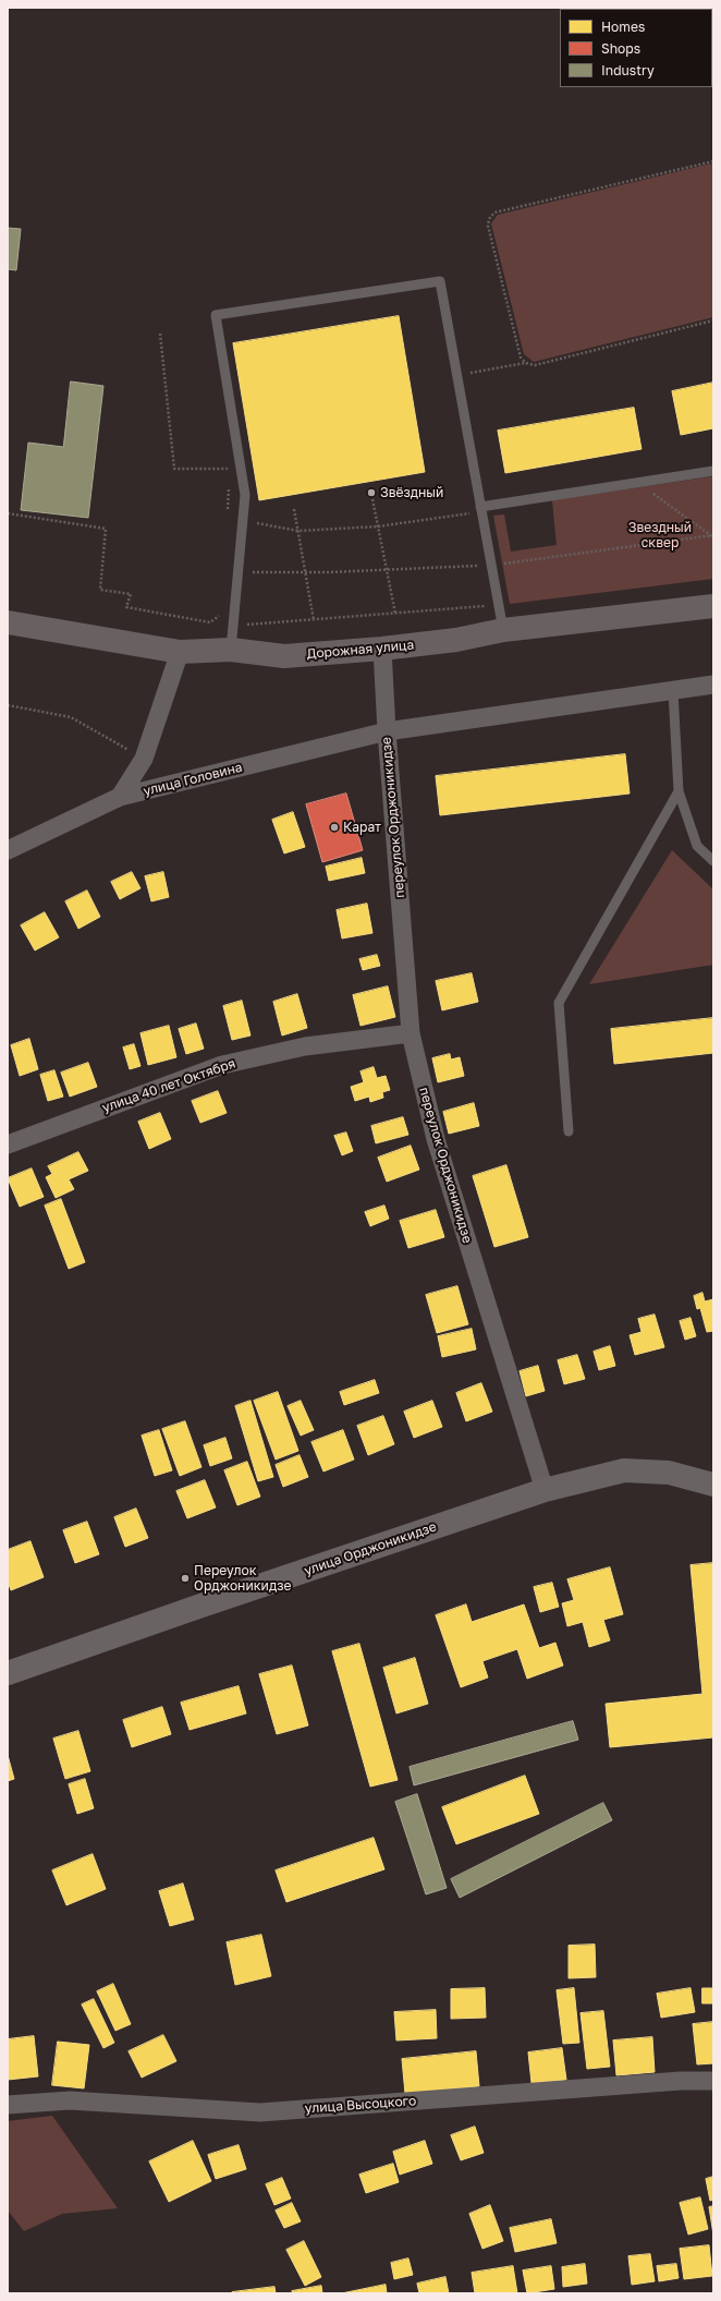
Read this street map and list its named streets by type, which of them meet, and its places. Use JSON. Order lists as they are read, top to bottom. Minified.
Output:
{"streets":{"main road":["Дорожная улица","улица Орджоникидзе"],"street":["улица Головина","переулок Орджоникидзе","улица 40 лет Октября","улица Высоцкого"]},"crossings":[["Дорожная улица","переулок Орджоникидзе"],["улица Головина","переулок Орджоникидзе"],["переулок Орджоникидзе","улица 40 лет Октября"],["переулок Орджоникидзе","улица Орджоникидзе"]],"parks":["Звездный сквер"],"places":["Звёздный","Карат","Переулок Орджоникидзе"],"legend":["Homes","Shops","Industry"]}
